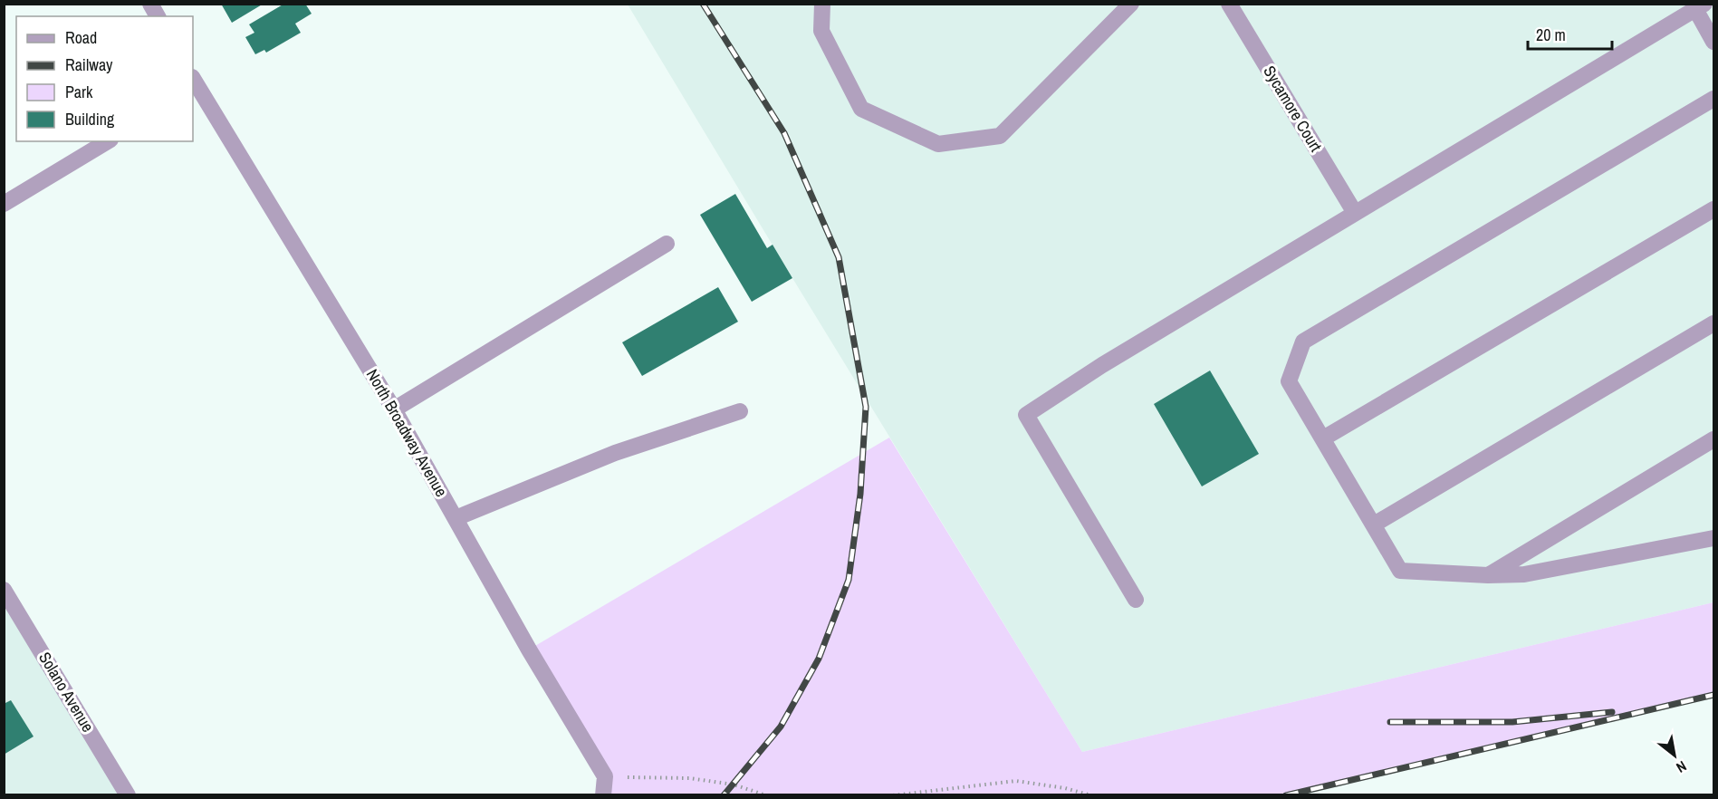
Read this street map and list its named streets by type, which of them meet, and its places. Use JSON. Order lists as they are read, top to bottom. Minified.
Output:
{"streets":{"street":["Sycamore Court","North Broadway Avenue","Solano Avenue"]},"legend":["Road","Railway","Park","Building"],"scale_bar":"20 m","north":"bottom right"}
